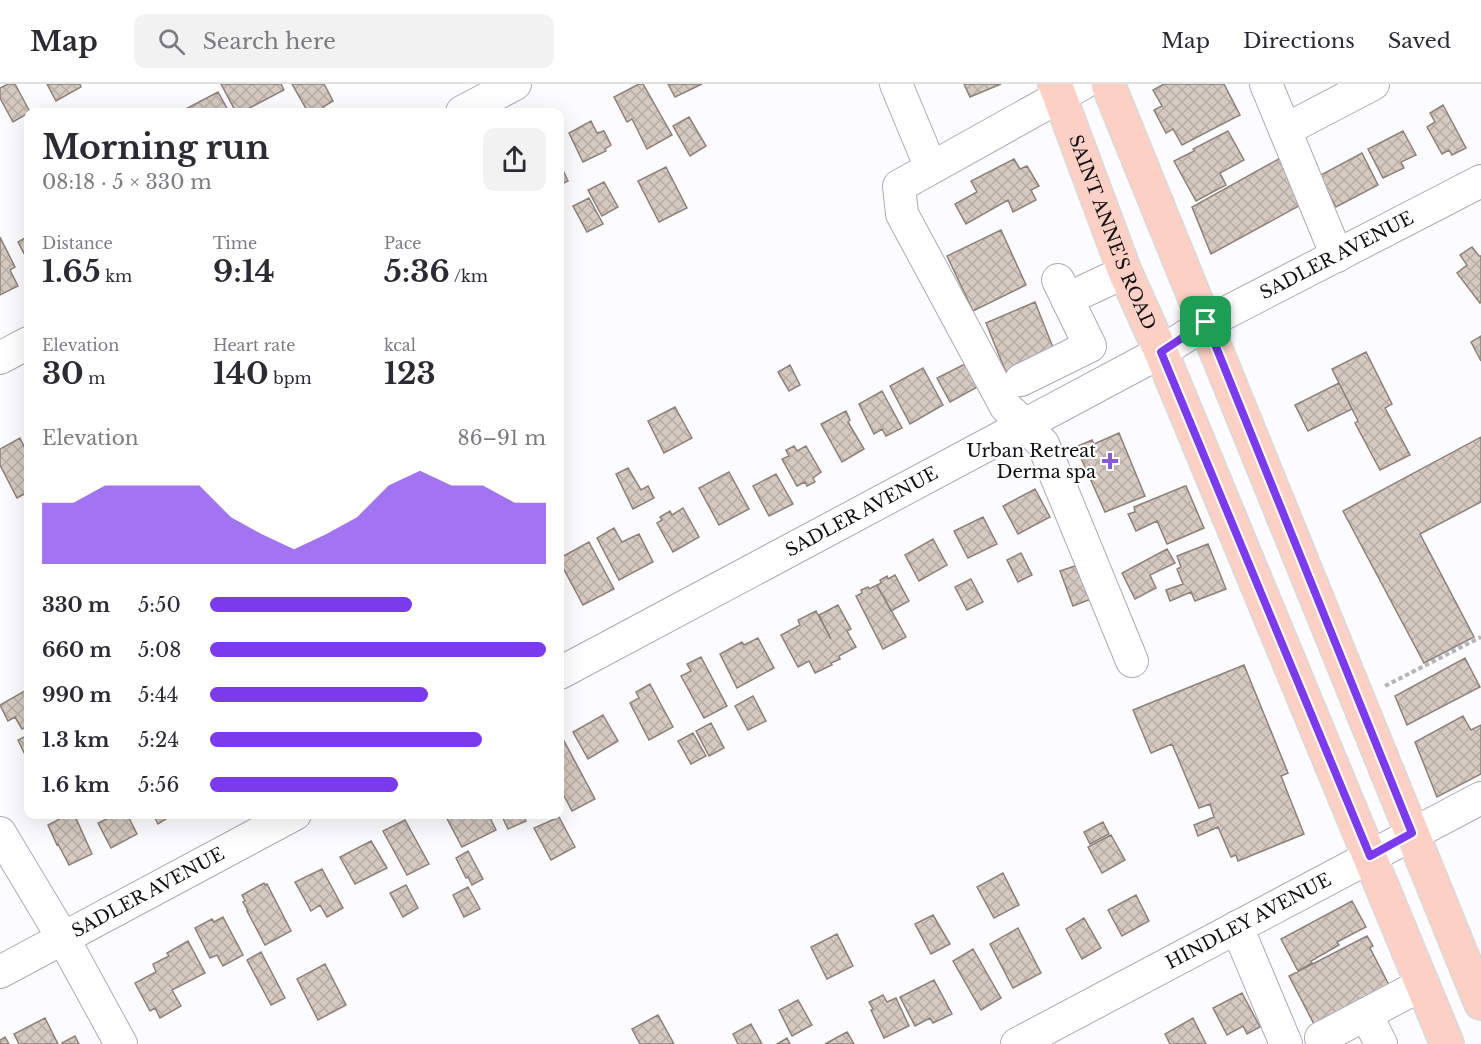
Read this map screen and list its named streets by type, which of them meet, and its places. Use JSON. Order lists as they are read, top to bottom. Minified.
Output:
{"streets":{"main road":["SAINT ANNE'S ROAD"],"street":["SADLER AVENUE","HINDLEY AVENUE"]},"crossings":[["SAINT ANNE'S ROAD","SADLER AVENUE"],["SAINT ANNE'S ROAD","HINDLEY AVENUE"]],"places":{"health":["Urban Retreat Derma spa"]},"page":{"header":"Map","search":"Search here","nav":["Map","Directions","Saved"],"heading":["Morning run","08:18 · 5 × 330 m"],"stats":[["Distance","1.65 km"],["Time","9:14"],["Pace","5:36 /km"],["Elevation","30 m"],["Heart rate","140 bpm"],["kcal","123"]],"chart":["Elevation","86–91 m"],"list":[{"name":"330 m","note":"5:50"},{"name":"660 m","note":"5:08"},{"name":"990 m","note":"5:44"},{"name":"1.3 km","note":"5:24"},{"name":"1.6 km","note":"5:56"}]}}
